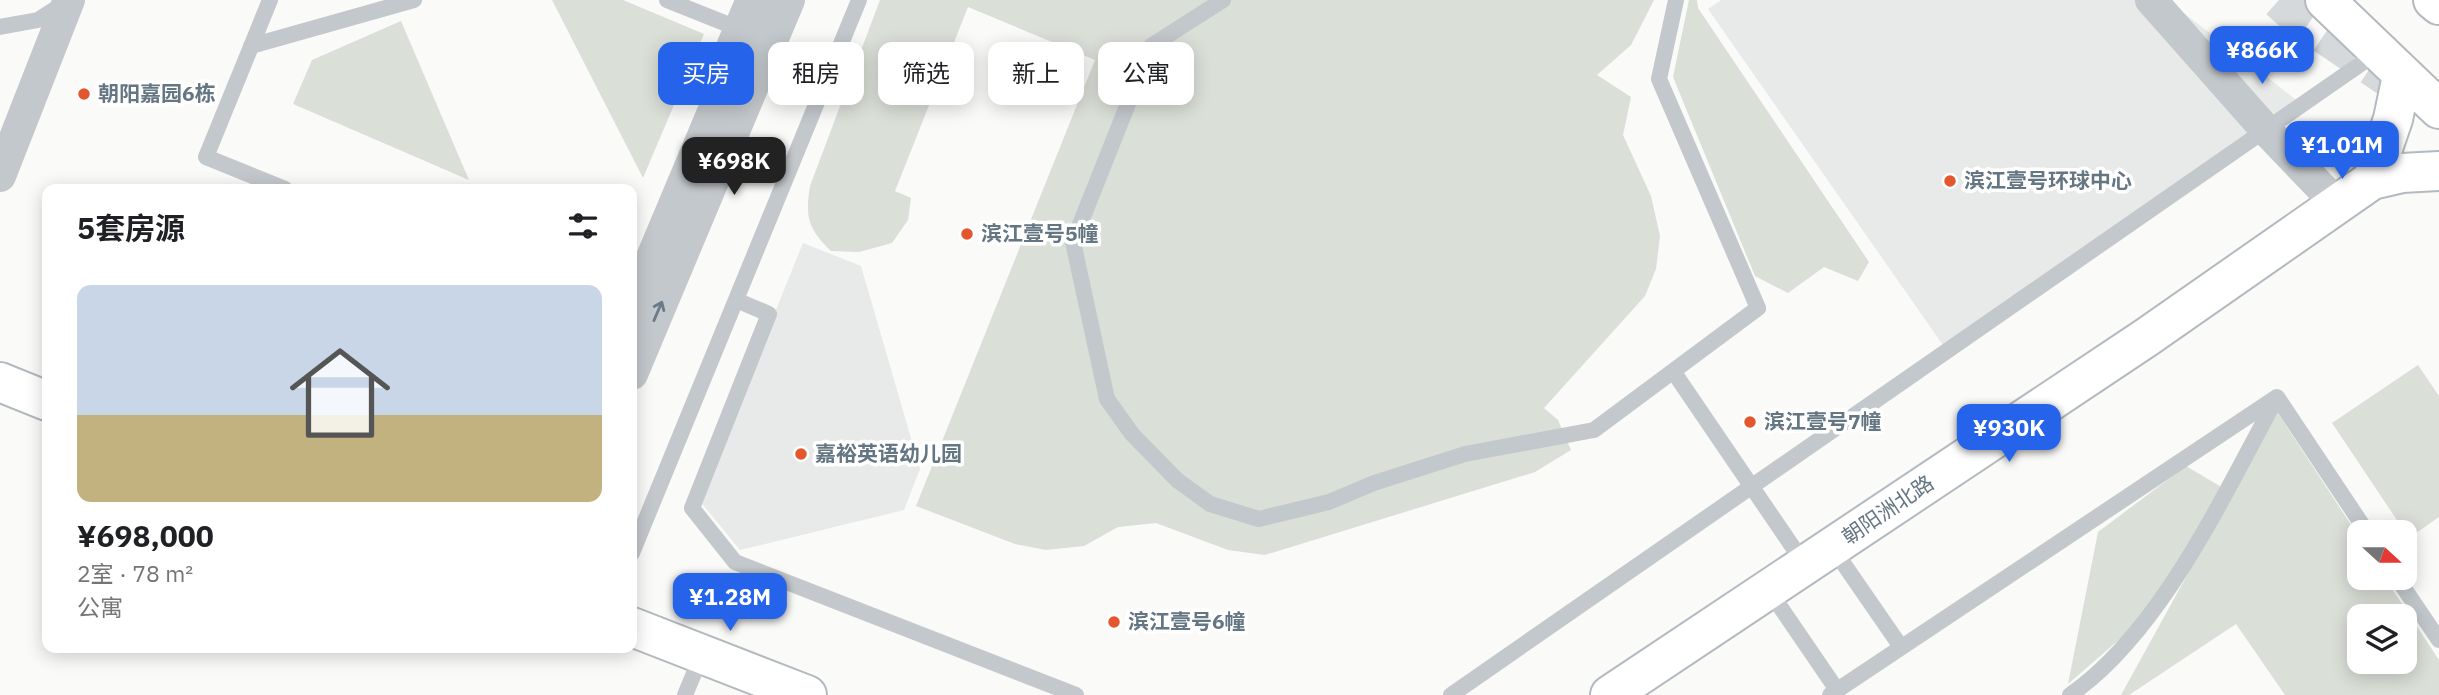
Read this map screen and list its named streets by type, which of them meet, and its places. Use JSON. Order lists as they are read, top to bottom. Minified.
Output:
{"streets":{"main road":["朝阳洲北路"]},"places":["朝阳嘉园6栋","滨江壹号环球中心","滨江壹号5幢","滨江壹号7幢","嘉裕英语幼儿园","滨江壹号6幢"],"north":"right","page":{"price":["¥866K","¥1.01M","¥698K","¥930K","¥1.28M"],"chip":["买房","租房","筛选","新上","公寓"],"heading":"5套房源","list":[{"name":"¥698,000","note":"2室 · 78 m² · 公寓"}]}}
